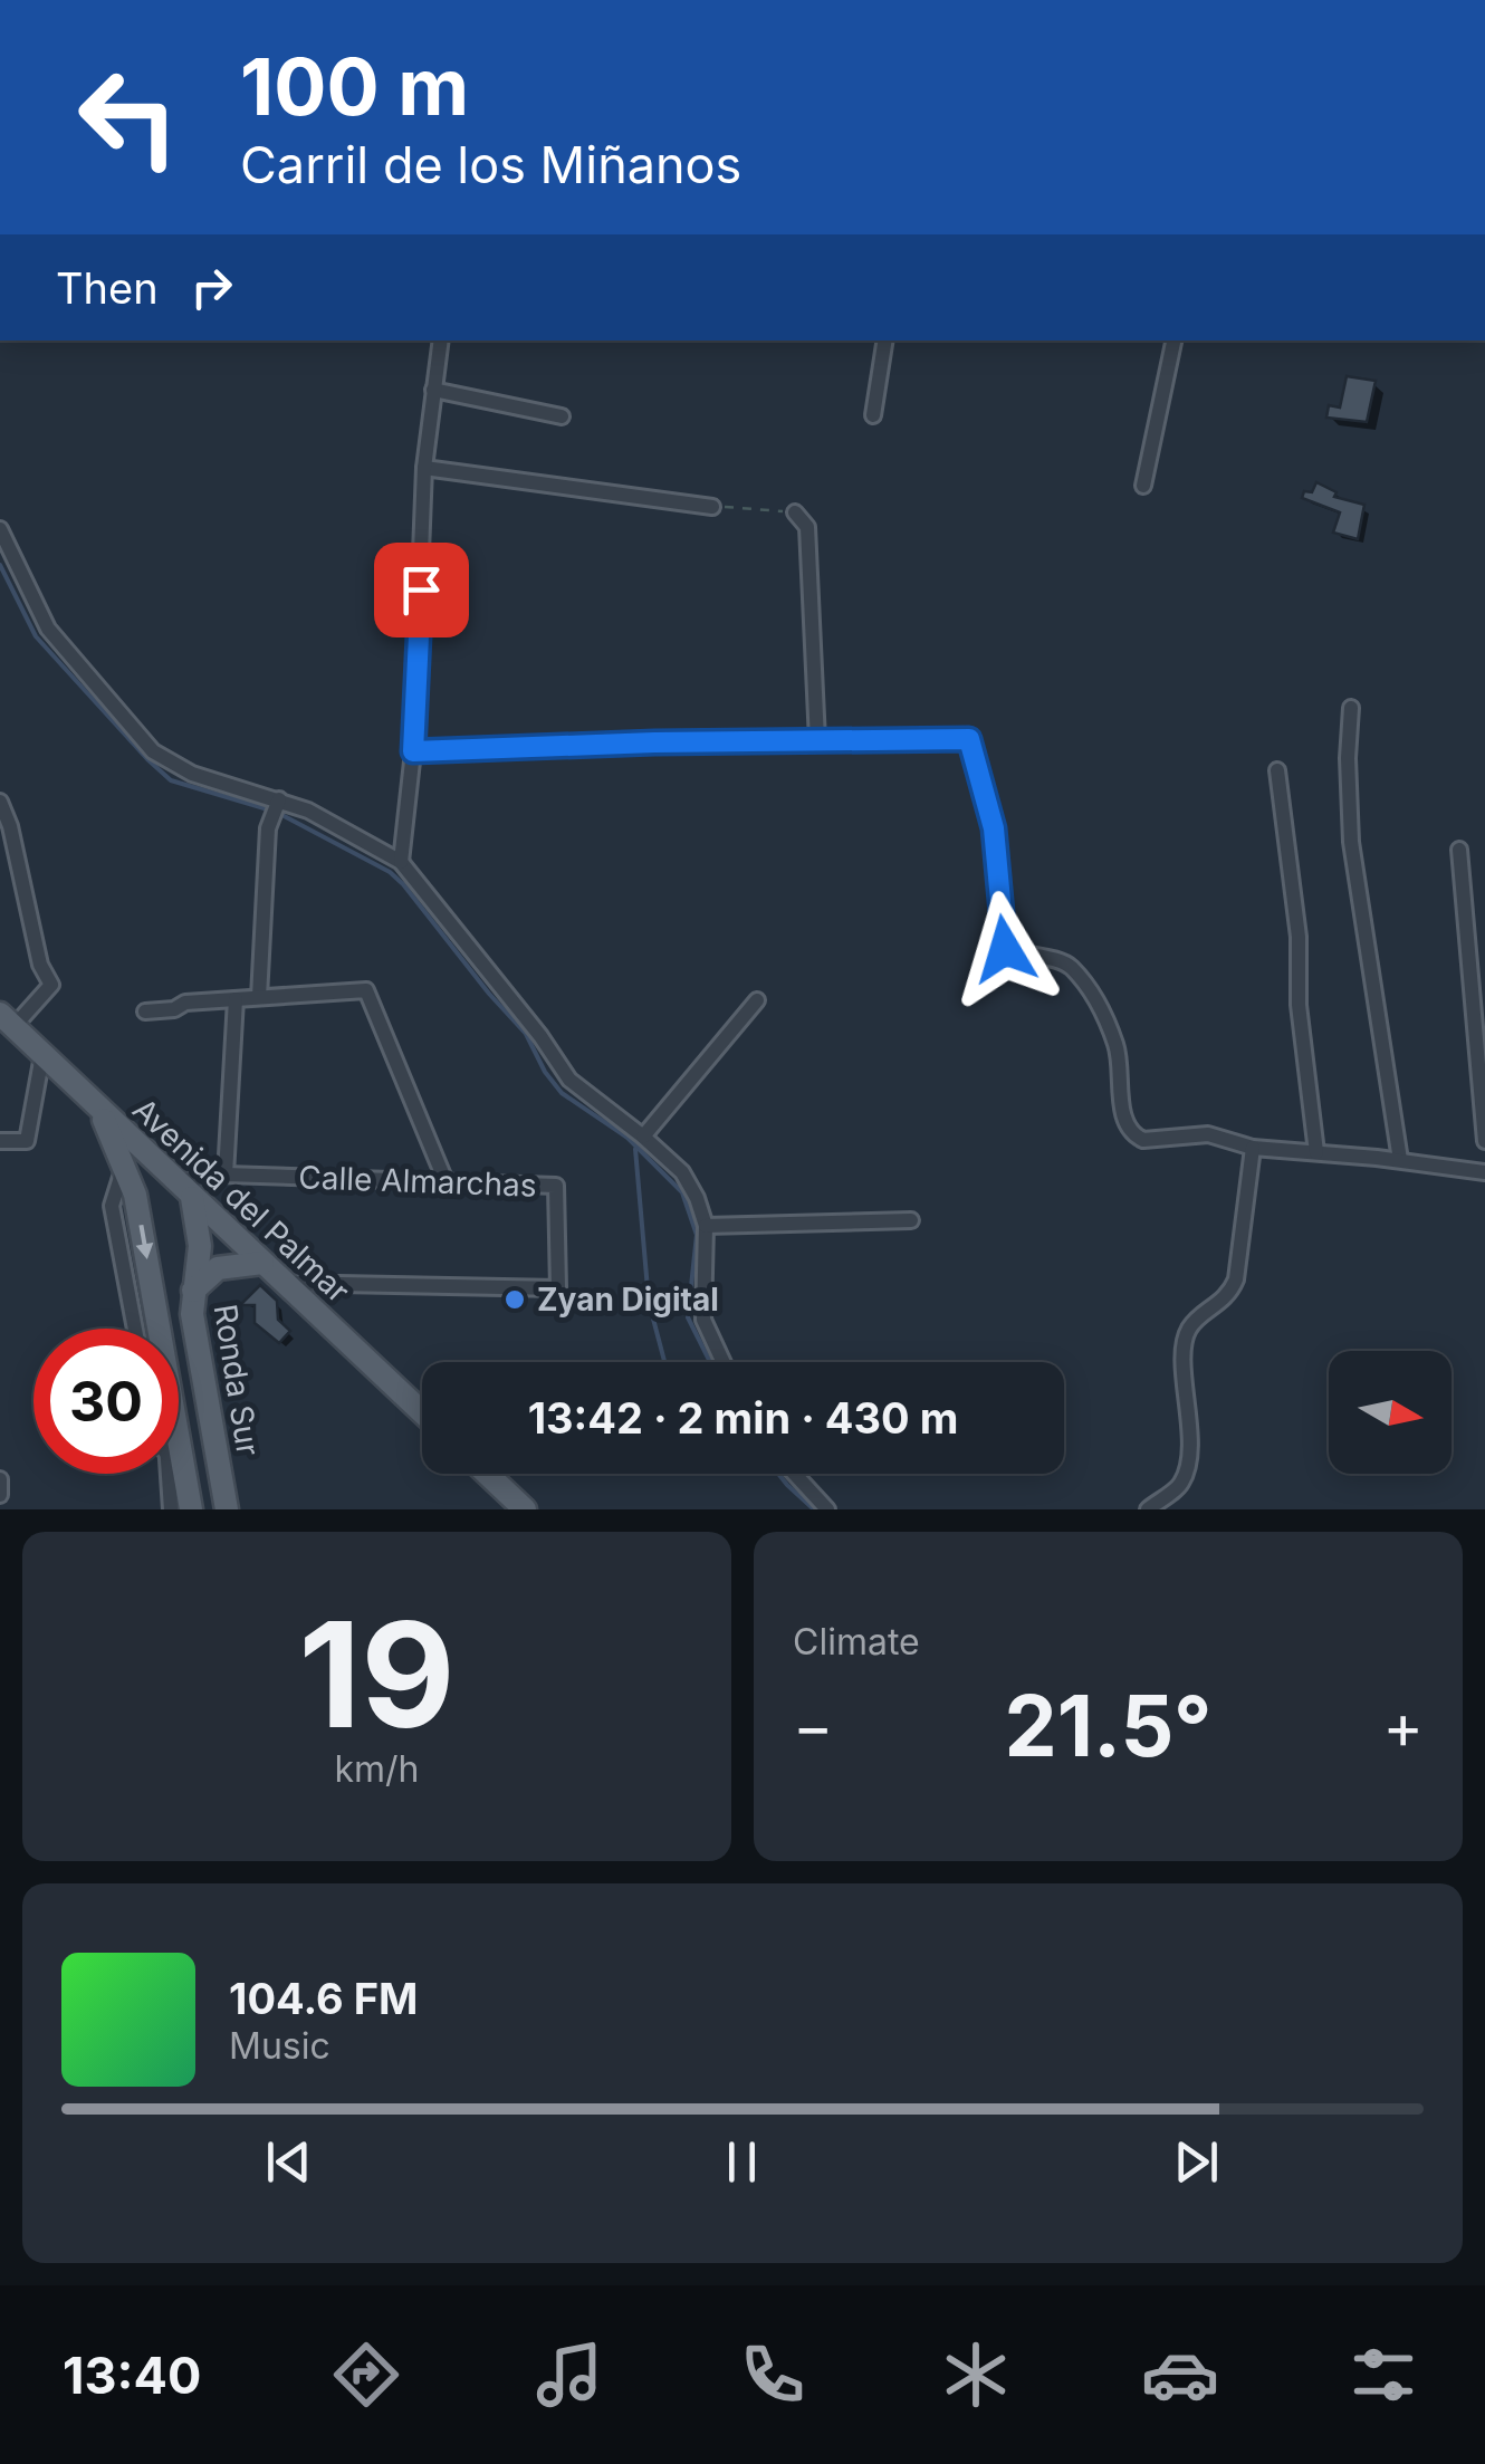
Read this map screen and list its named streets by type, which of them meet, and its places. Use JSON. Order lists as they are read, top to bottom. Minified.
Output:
{"streets":{"main road":["Avenida del Palmar","Ronda Sur"],"street":["Calle Almarchas"]},"crossings":[["Calle Almarchas","Avenida del Palmar"],["Calle Almarchas","Ronda Sur"],["Avenida del Palmar","Ronda Sur"]],"places":["Zyan Digital"],"north":"right","page":{"turn":["100 m","Carril de los Miñanos"],"then":"Then","limit":"30","trip":"13:42 · 2 min · 430 m","tile":[["19","km/h"],"Climate"],"heat":["−","21.5°","+"],"song":["104.6 FM","Music"],"tabs":"13:40"}}
